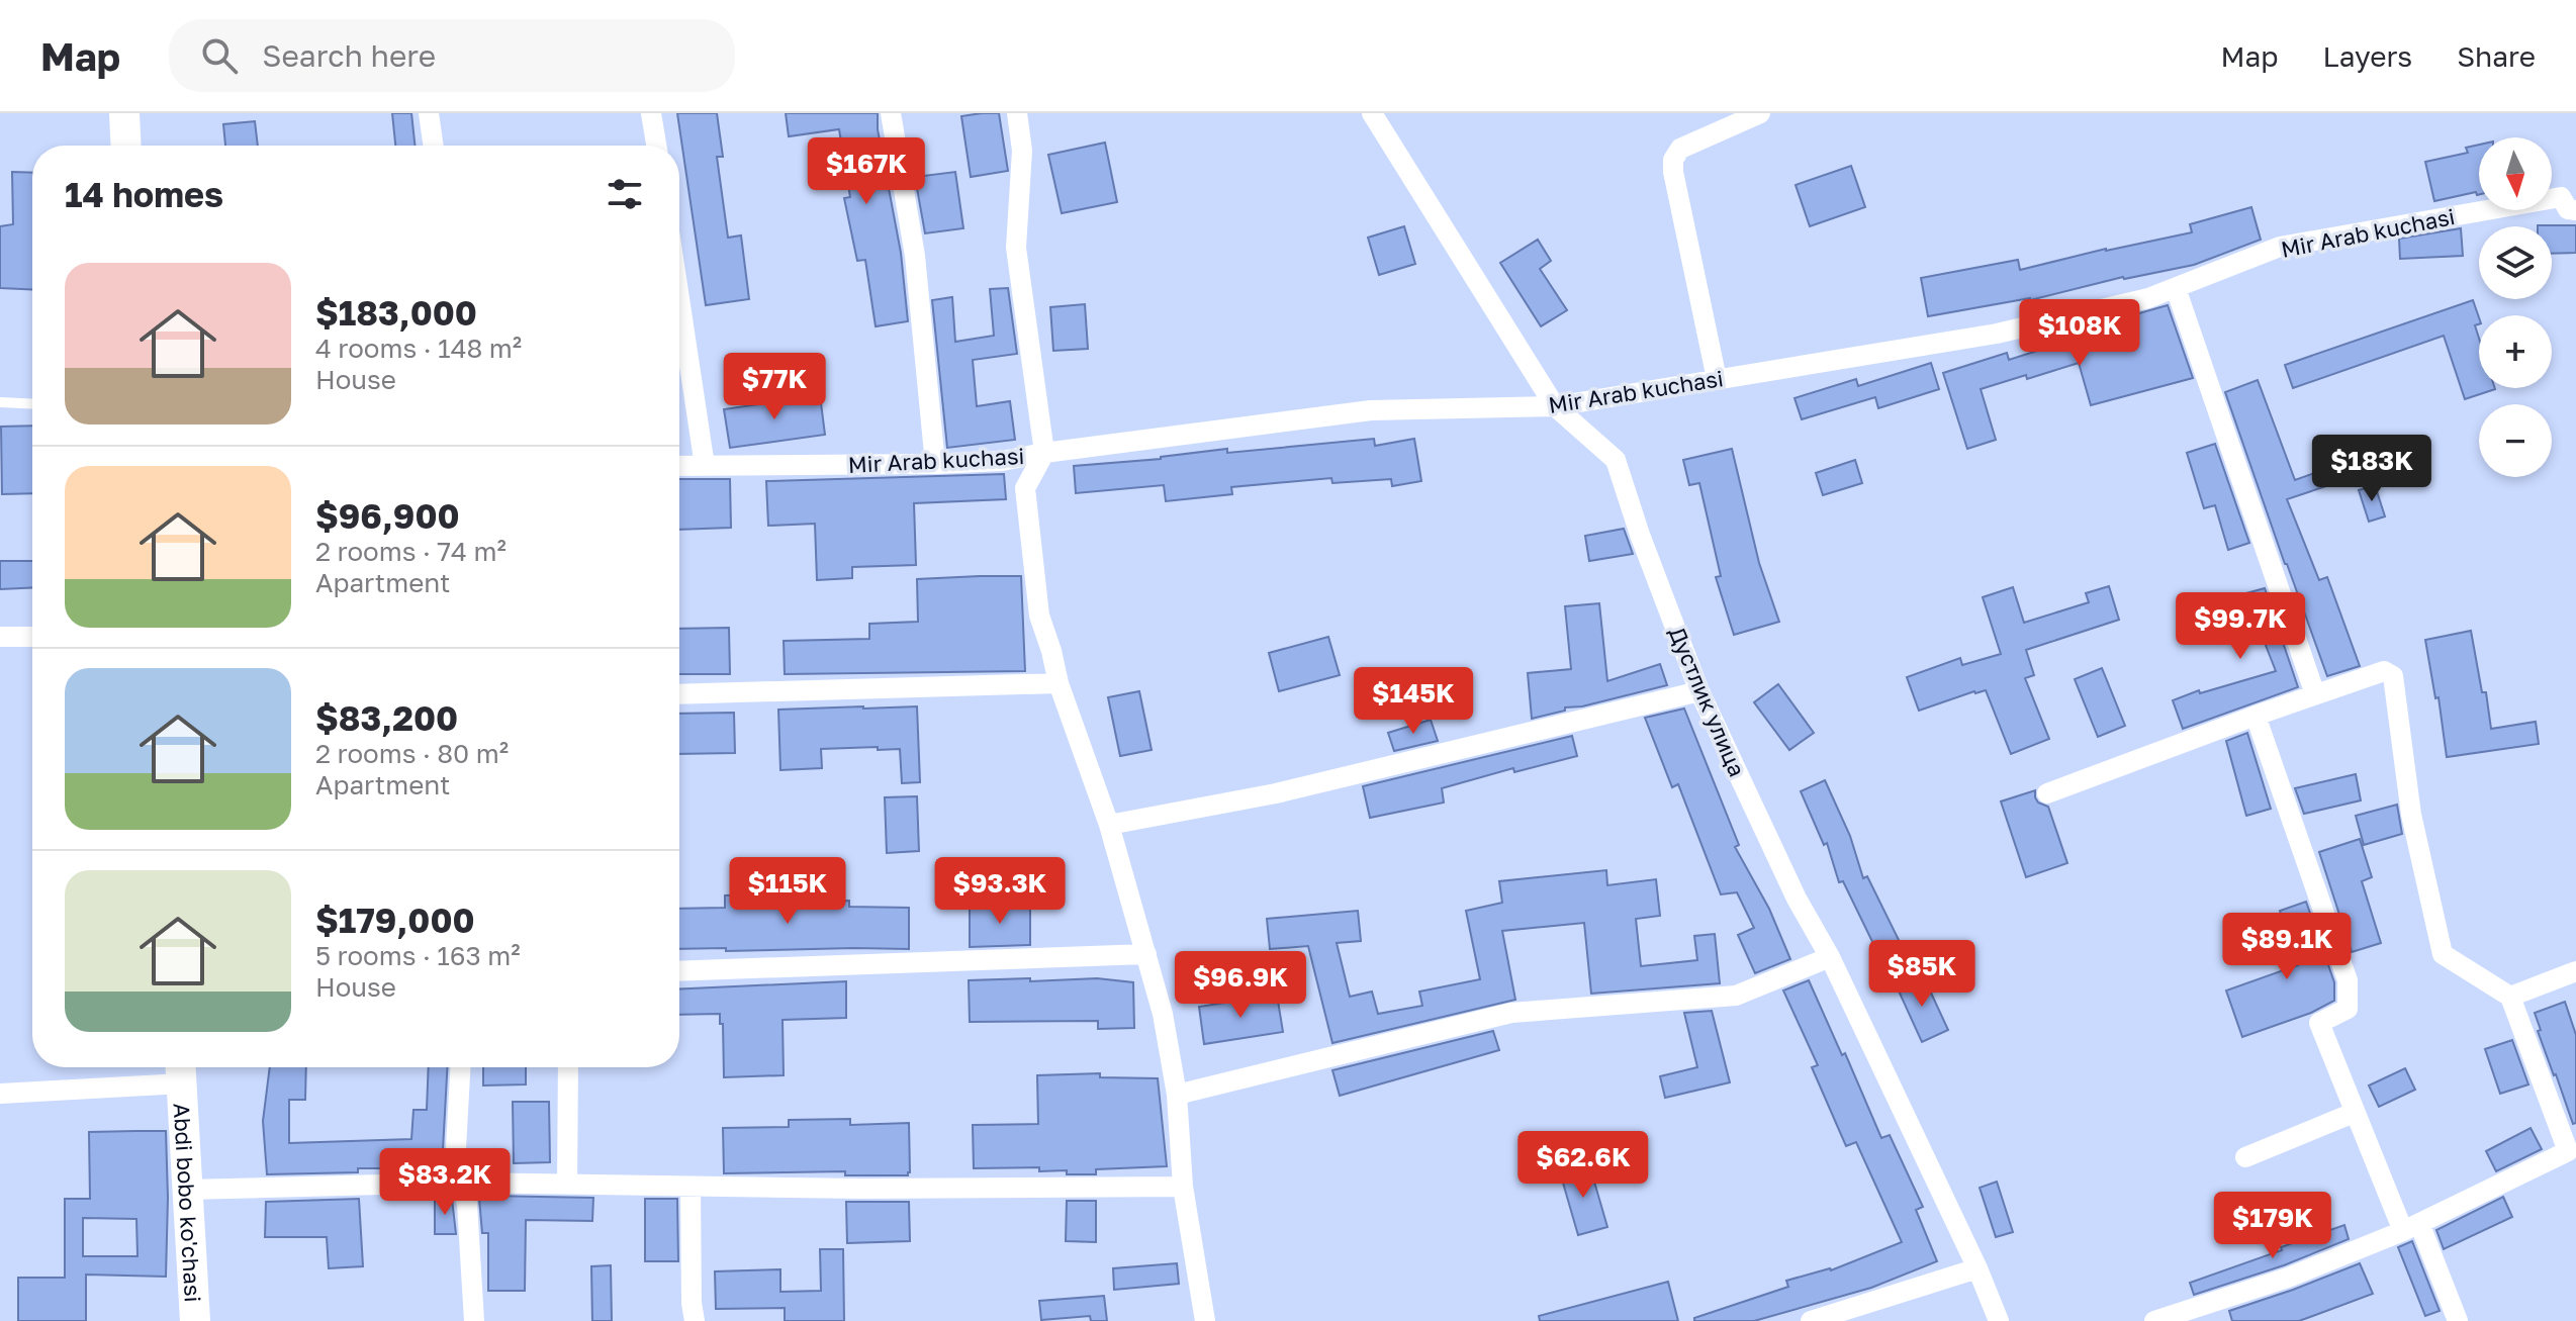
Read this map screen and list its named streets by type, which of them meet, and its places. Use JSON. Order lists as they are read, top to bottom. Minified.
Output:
{"streets":{"main road":["Abdi bobo ko'chasi"],"street":["Mir Arab kuchasi","Дустлик улица"]},"crossings":[["Mir Arab kuchasi","Дустлик улица"]],"north":"bottom","page":{"header":"Map","search":"Search here","nav":["Map","Layers","Share"],"map_buttons":["+","−"],"price":["$167K","$108K","$77K","$183K","$99.7K","$145K","$115K","$93.3K","$89.1K","$85K","$96.9K","$62.6K","$83.2K","$179K"],"heading":"14 homes","list":[{"name":"$183,000","note":"4 rooms · 148 m² · House"},{"name":"$96,900","note":"2 rooms · 74 m² · Apartment"},{"name":"$83,200","note":"2 rooms · 80 m² · Apartment"},{"name":"$179,000","note":"5 rooms · 163 m² · House"}]}}
